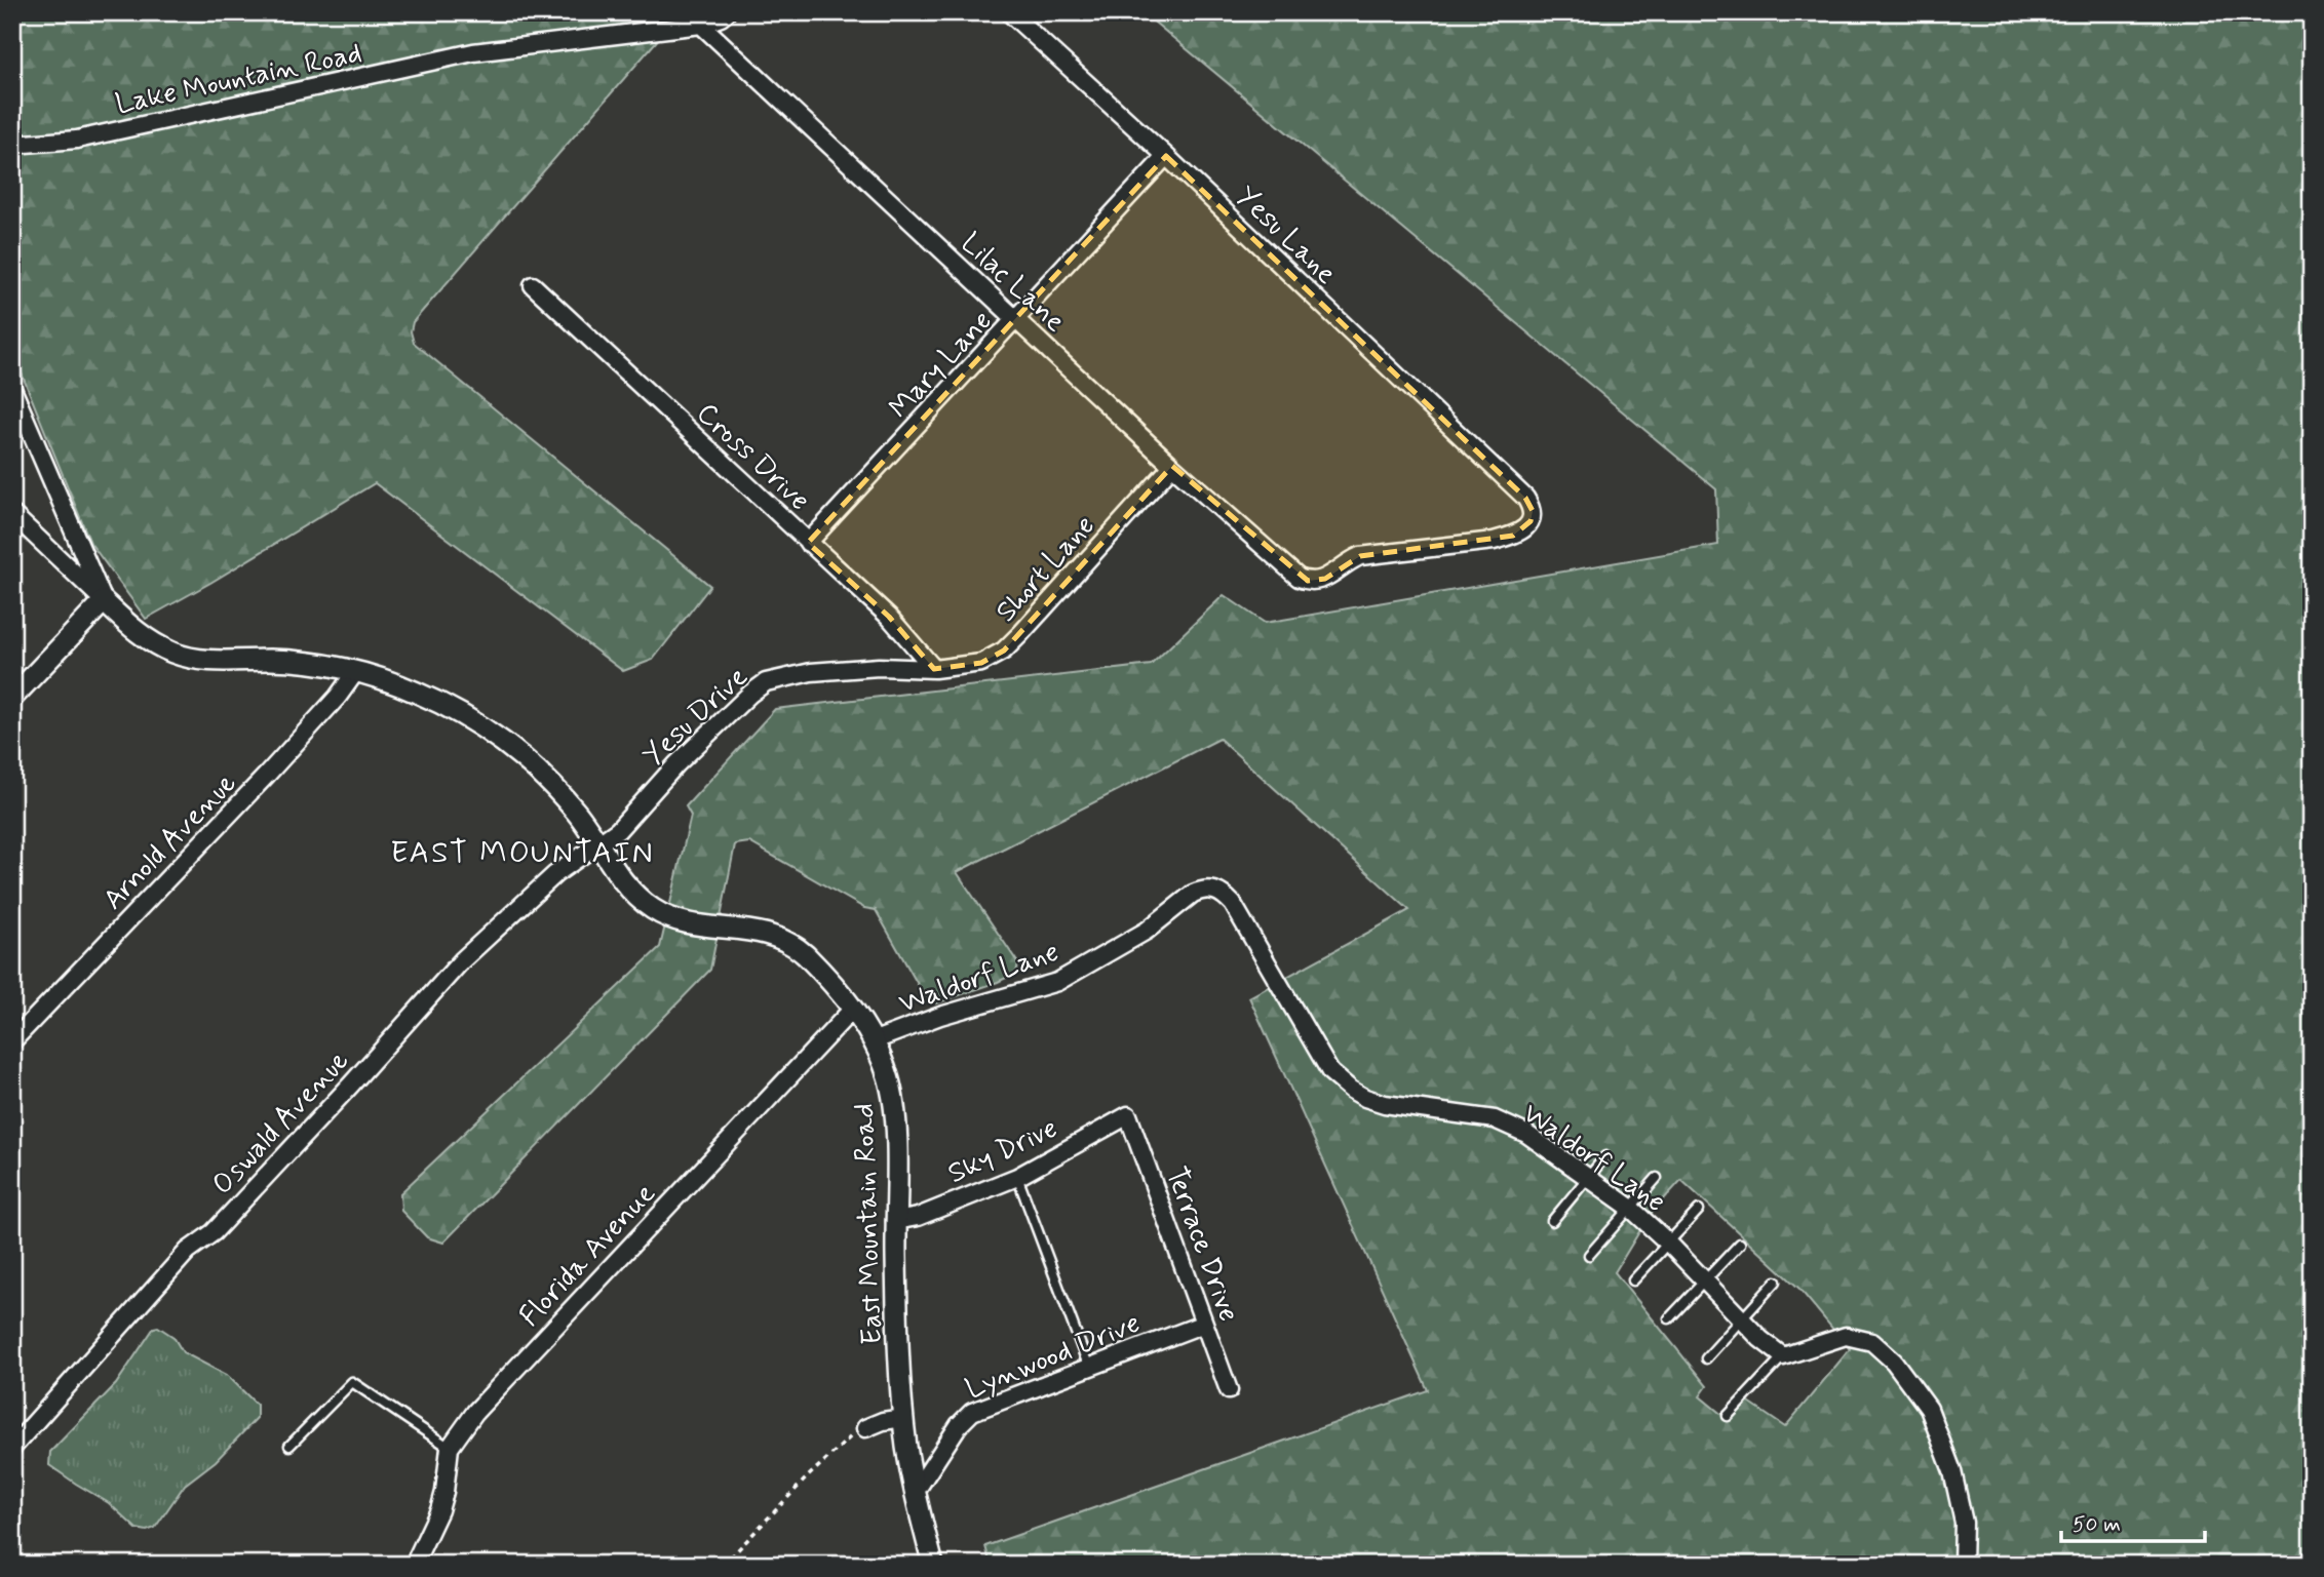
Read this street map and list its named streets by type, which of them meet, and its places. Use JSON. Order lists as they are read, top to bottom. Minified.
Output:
{"streets":{"street":["Lake Mountain Road","Yesu Lane","Lilac Lane","Mary Lane","Cross Drive","Short Lane","Yesu Drive","Arnold Avenue","Waldorf Lane","Oswald Avenue","Sky Drive","East Mountain Road","Terrace Drive","Florida Avenue","Lynwood Drive"]},"crossings":[["Lake Mountain Road","Lilac Lane"],["Yesu Lane","Lilac Lane"],["Yesu Lane","Mary Lane"],["Lilac Lane","Mary Lane"],["Lilac Lane","Short Lane"],["Mary Lane","Cross Drive"],["Cross Drive","Short Lane"],["Cross Drive","Yesu Drive"],["Short Lane","Yesu Drive"],["Yesu Drive","Oswald Avenue"],["Yesu Drive","East Mountain Road"],["Arnold Avenue","East Mountain Road"],["Waldorf Lane","East Mountain Road"],["Oswald Avenue","East Mountain Road"],["Sky Drive","East Mountain Road"],["Sky Drive","Terrace Drive"],["East Mountain Road","Florida Avenue"],["East Mountain Road","Lynwood Drive"],["Terrace Drive","Lynwood Drive"]],"districts":["EAST MOUNTAIN"],"scale_bar":"50 m"}
